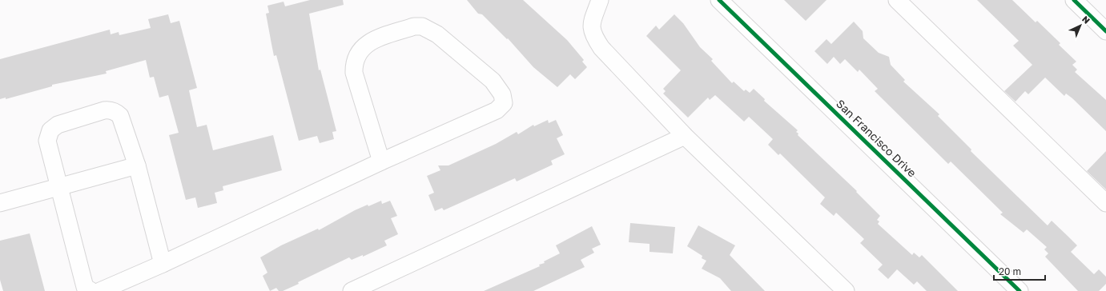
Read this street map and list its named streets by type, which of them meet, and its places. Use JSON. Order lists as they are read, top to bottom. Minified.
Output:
{"streets":{"street":["San Francisco Drive"]},"scale_bar":"20 m","north":"top right"}
